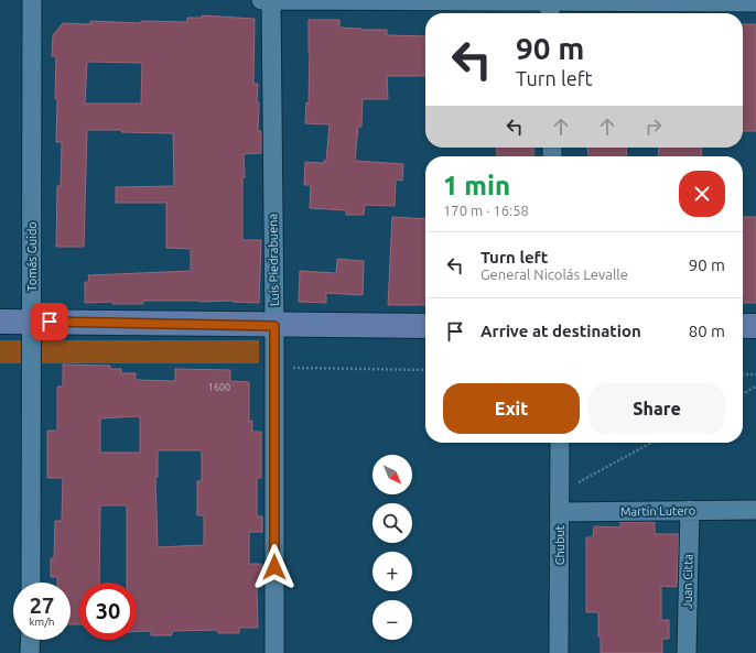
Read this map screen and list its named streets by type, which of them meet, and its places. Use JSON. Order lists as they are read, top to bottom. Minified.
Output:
{"streets":{"street":["Tomás Guido","Luis Piedrabuena","Martín Lutero","Chubut","Juan Citta"]},"crossings":[["Martín Lutero","Chubut"],["Martín Lutero","Juan Citta"]],"house_numbers":["1600"],"north":"bottom right","page":{"turn":["90 m","Turn left"],"heading":["1 min","170 m · 16:58"],"list":[{"name":"Turn left","note":"General Nicolás Levalle","value":"90 m"},{"name":"Arrive at destination","value":"80 m"}],"buttons":["Exit","Share"],"map_buttons":["+","−"],"speed":"27 km/h","limit":"30"}}
